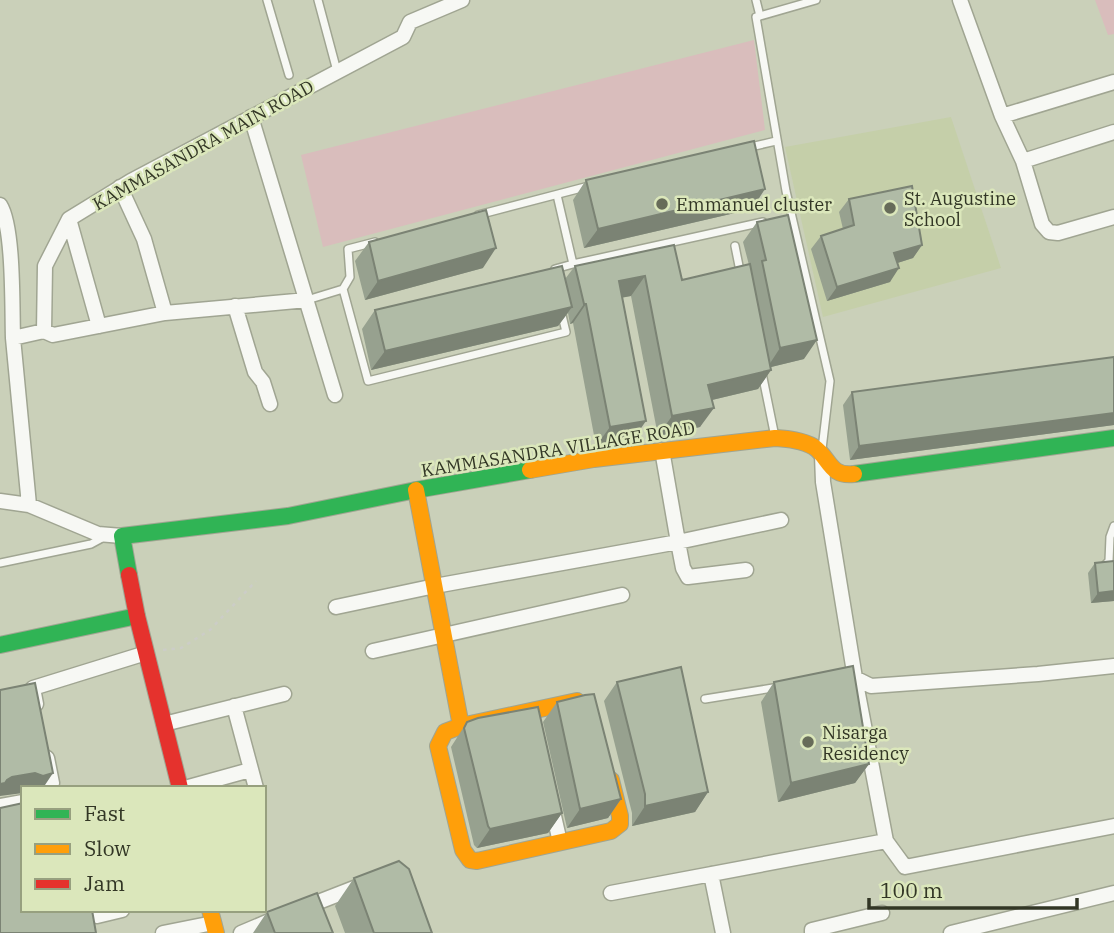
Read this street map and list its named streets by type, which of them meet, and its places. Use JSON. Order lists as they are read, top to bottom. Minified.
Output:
{"streets":{"street":["KAMMASANDRA MAIN ROAD","KAMMASANDRA VILLAGE ROAD"]},"places":["Emmanuel cluster","St. Augustine School","Nisarga Residency"],"legend":["Fast","Slow","Jam"],"scale_bar":"100 m"}
